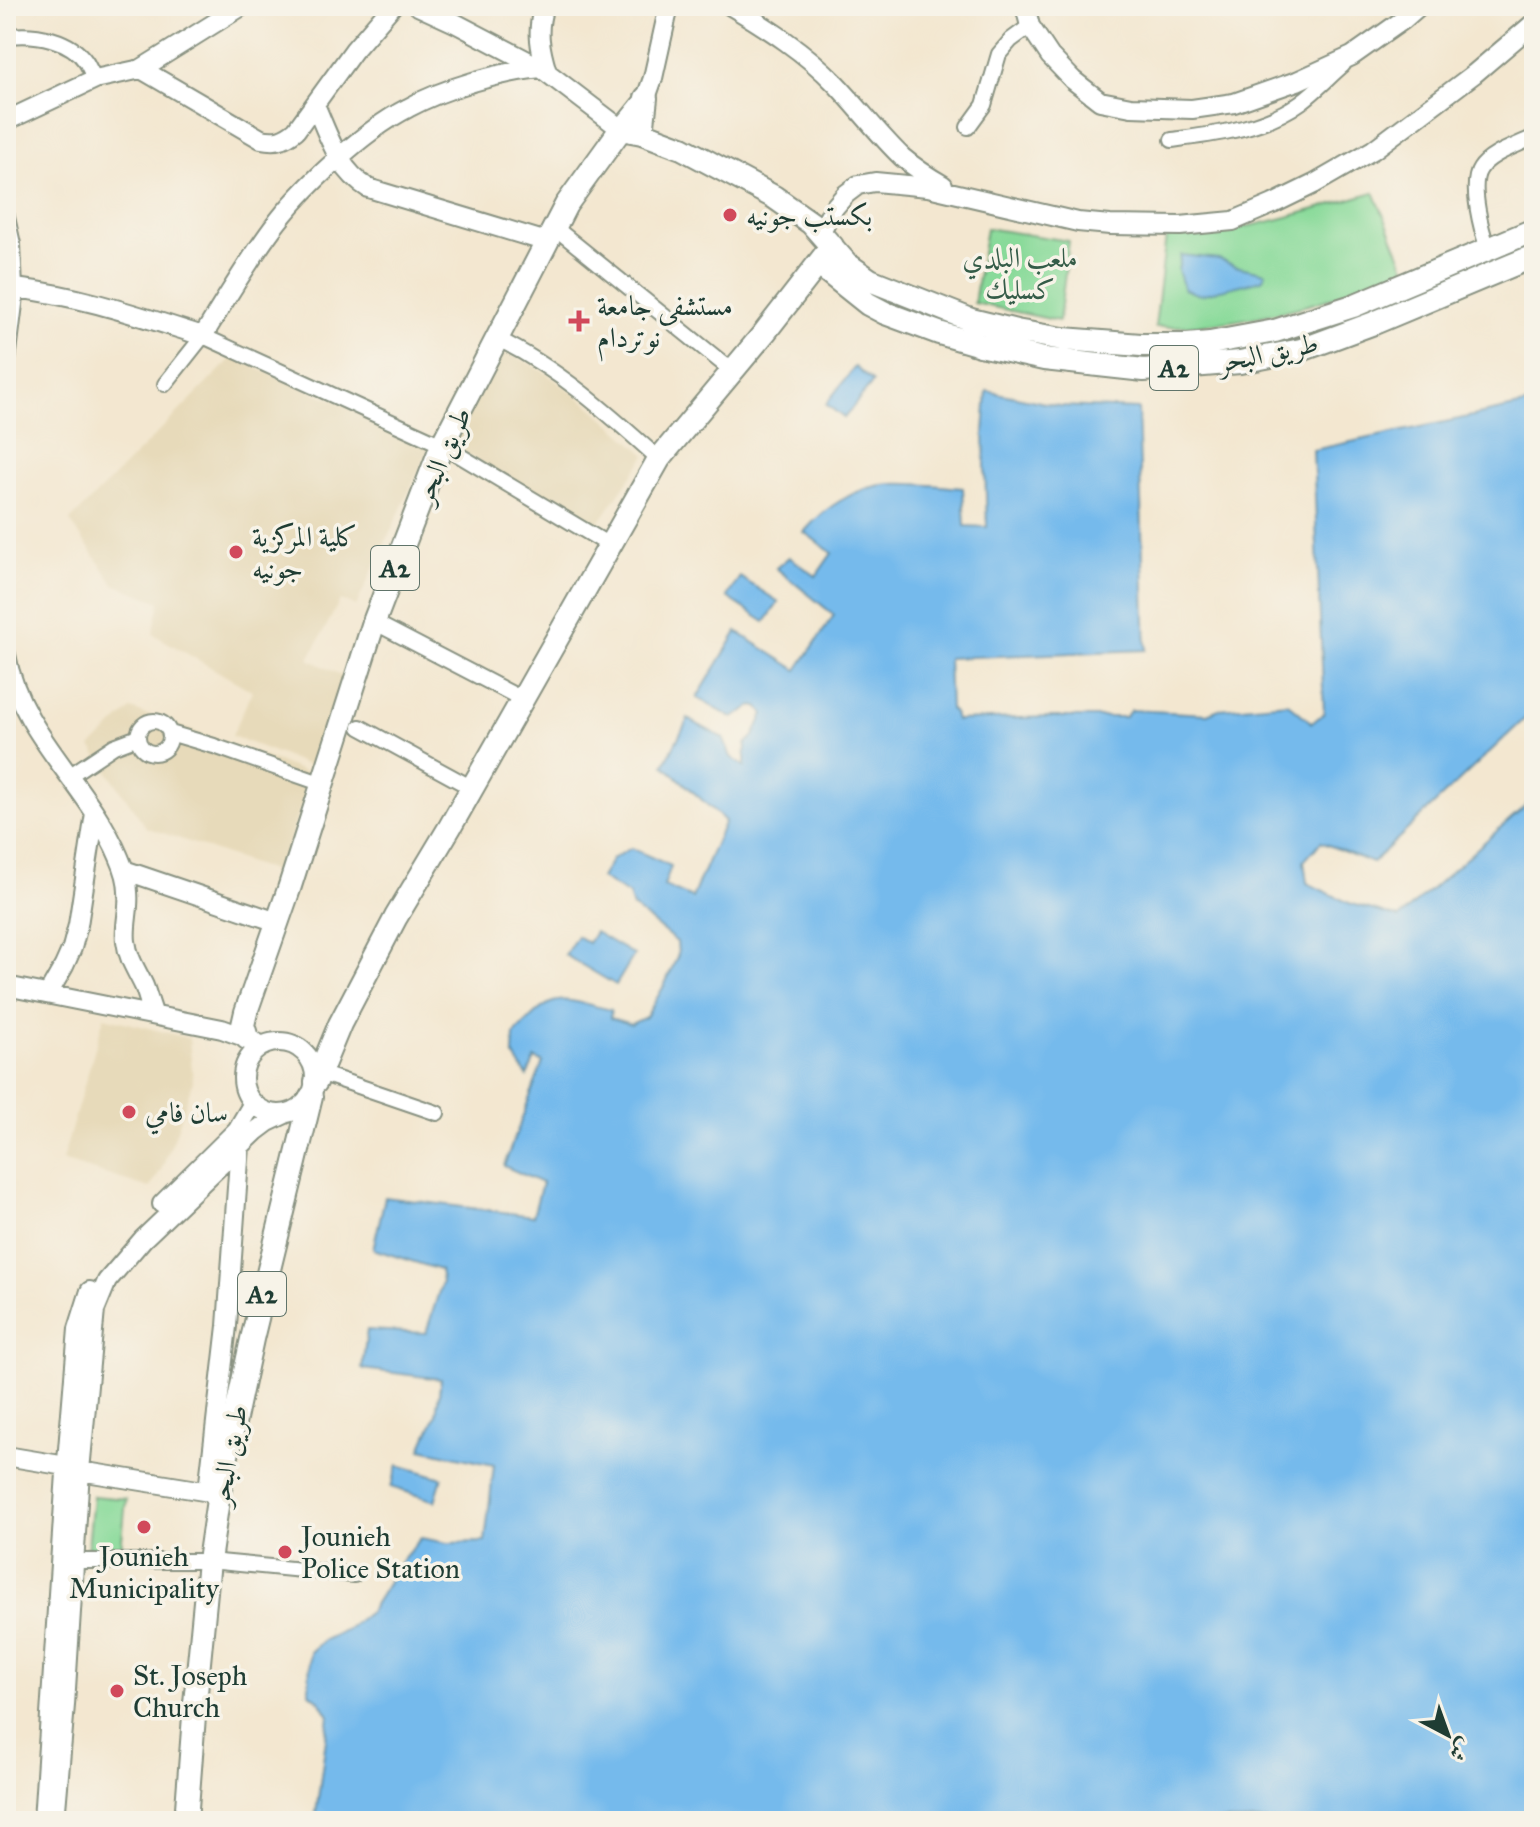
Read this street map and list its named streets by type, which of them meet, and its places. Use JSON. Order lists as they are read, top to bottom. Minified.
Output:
{"streets":{"main road":["طريق البحر","A2"]},"crossings":[["طريق البحر","A2"]],"parks":["ملعب البلدي كسليك"],"places":{"other":["بكستب جونيه","كلية المركزية جونيه","سان فامي","Jounieh Municipality","Jounieh Police Station","St. Joseph Church"],"health":["مستشفى جامعة نوتردام"]},"north":"bottom right"}
